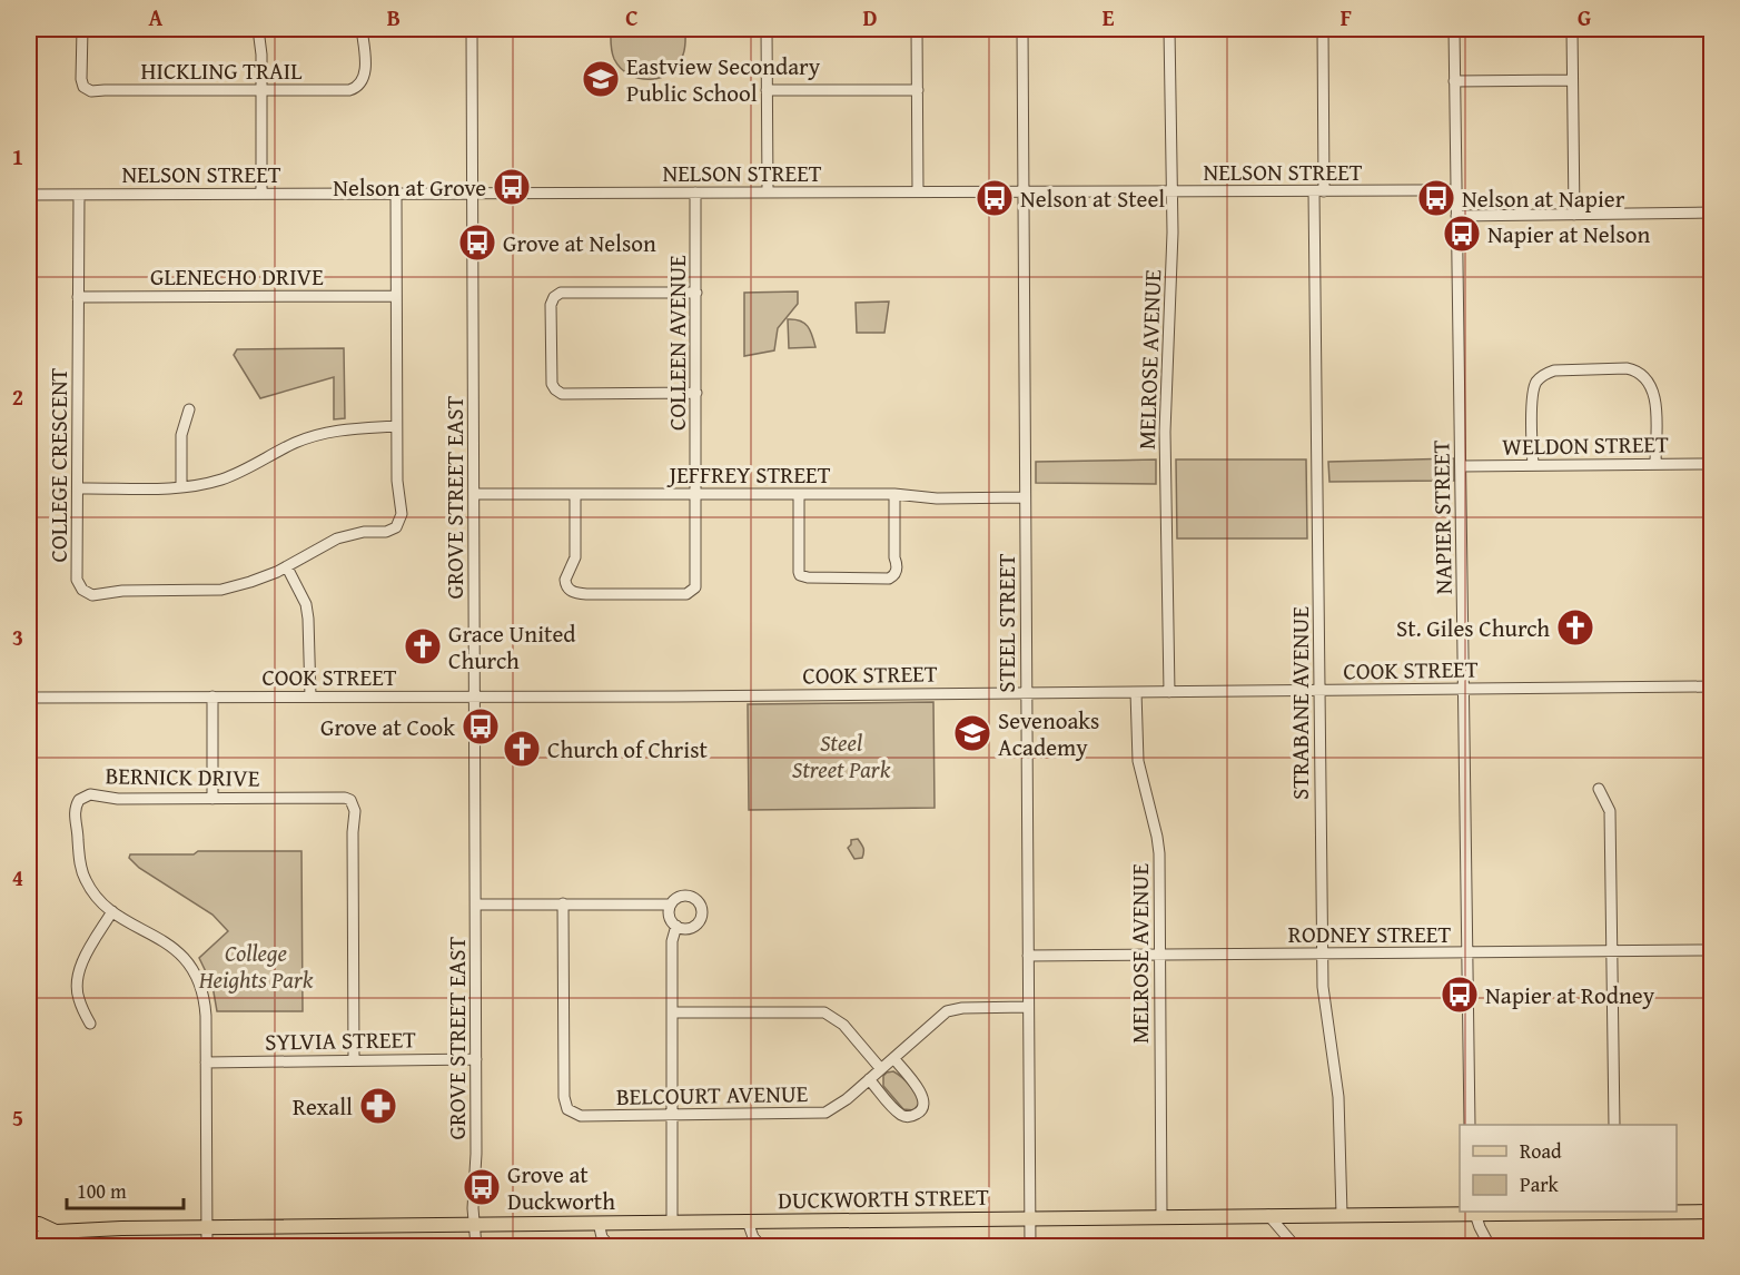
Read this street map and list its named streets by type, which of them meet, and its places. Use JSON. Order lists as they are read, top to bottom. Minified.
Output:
{"streets":{"main road":["DUCKWORTH STREET"],"street":["HICKLING TRAIL","NELSON STREET","GLENECHO DRIVE","COLLEEN AVENUE","MELROSE AVENUE","WELDON STREET","COLLEGE CRESCENT","JEFFREY STREET","GROVE STREET EAST","NAPIER STREET","STEEL STREET","COOK STREET","STRABANE AVENUE","BERNICK DRIVE","RODNEY STREET","SYLVIA STREET","BELCOURT AVENUE"]},"crossings":[["NELSON STREET","COLLEEN AVENUE"],["NELSON STREET","MELROSE AVENUE"],["NELSON STREET","COLLEGE CRESCENT"],["NELSON STREET","GROVE STREET EAST"],["NELSON STREET","NAPIER STREET"],["NELSON STREET","STEEL STREET"],["NELSON STREET","STRABANE AVENUE"],["GLENECHO DRIVE","COLLEGE CRESCENT"],["COLLEEN AVENUE","JEFFREY STREET"],["MELROSE AVENUE","COOK STREET"],["MELROSE AVENUE","RODNEY STREET"],["MELROSE AVENUE","DUCKWORTH STREET"],["WELDON STREET","NAPIER STREET"],["JEFFREY STREET","GROVE STREET EAST"],["JEFFREY STREET","STEEL STREET"],["GROVE STREET EAST","COOK STREET"],["GROVE STREET EAST","SYLVIA STREET"],["GROVE STREET EAST","DUCKWORTH STREET"],["NAPIER STREET","COOK STREET"],["NAPIER STREET","RODNEY STREET"],["STEEL STREET","COOK STREET"],["STEEL STREET","RODNEY STREET"],["STEEL STREET","BELCOURT AVENUE"],["STEEL STREET","DUCKWORTH STREET"],["COOK STREET","STRABANE AVENUE"],["STRABANE AVENUE","RODNEY STREET"],["STRABANE AVENUE","DUCKWORTH STREET"],["BERNICK DRIVE","SYLVIA STREET"],["BERNICK DRIVE","DUCKWORTH STREET"]],"parks":["Steel Street Park","College Heights Park"],"places":{"school or university":["Eastview Secondary Public School","Sevenoaks Academy"],"bus stop":["Nelson at Grove","Nelson at Steel","Nelson at Napier","Napier at Nelson","Grove at Nelson","Grove at Cook","Napier at Rodney","Grove at Duckworth"],"church":["St. Giles Church","Grace United Church","Church of Christ"],"pharmacy":["Rexall"]},"legend":["Road","Park"],"scale_bar":"100 m","grid":{"columns":["A","B","C","D","E","F","G"],"rows":["1","2","3","4","5"]}}
